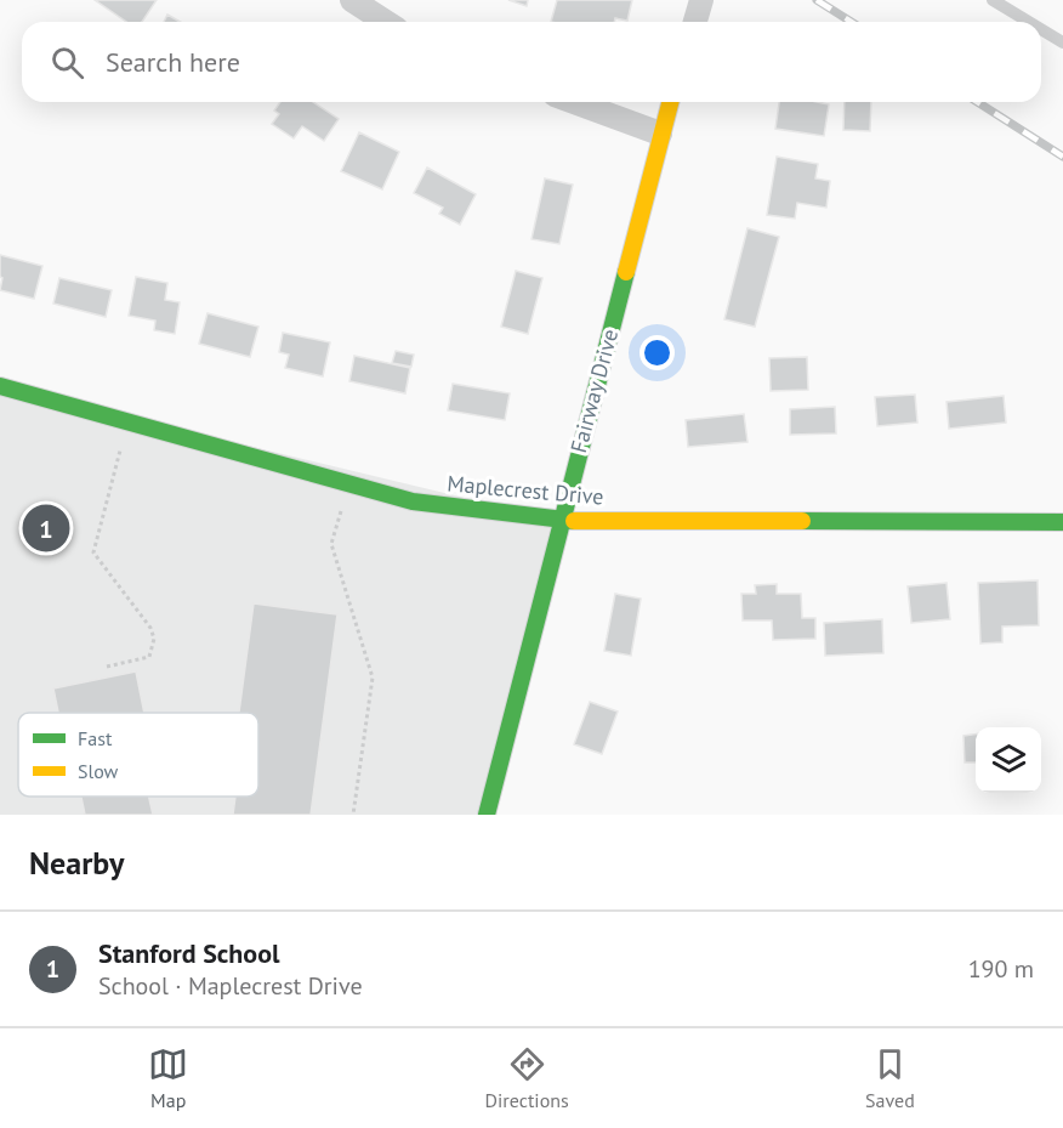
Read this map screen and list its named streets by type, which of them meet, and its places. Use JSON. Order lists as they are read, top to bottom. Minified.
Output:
{"streets":{"street":["Fairway Drive","Maplecrest Drive"]},"crossings":[["Fairway Drive","Maplecrest Drive"]],"legend":["Fast","Slow"],"page":{"search":"Search here","pins":"1","heading":"Nearby","list":[{"mark":"1","name":"Stanford School","note":"School · Maplecrest Drive","value":"190 m"}],"nav":["Map","Directions","Saved"]}}
